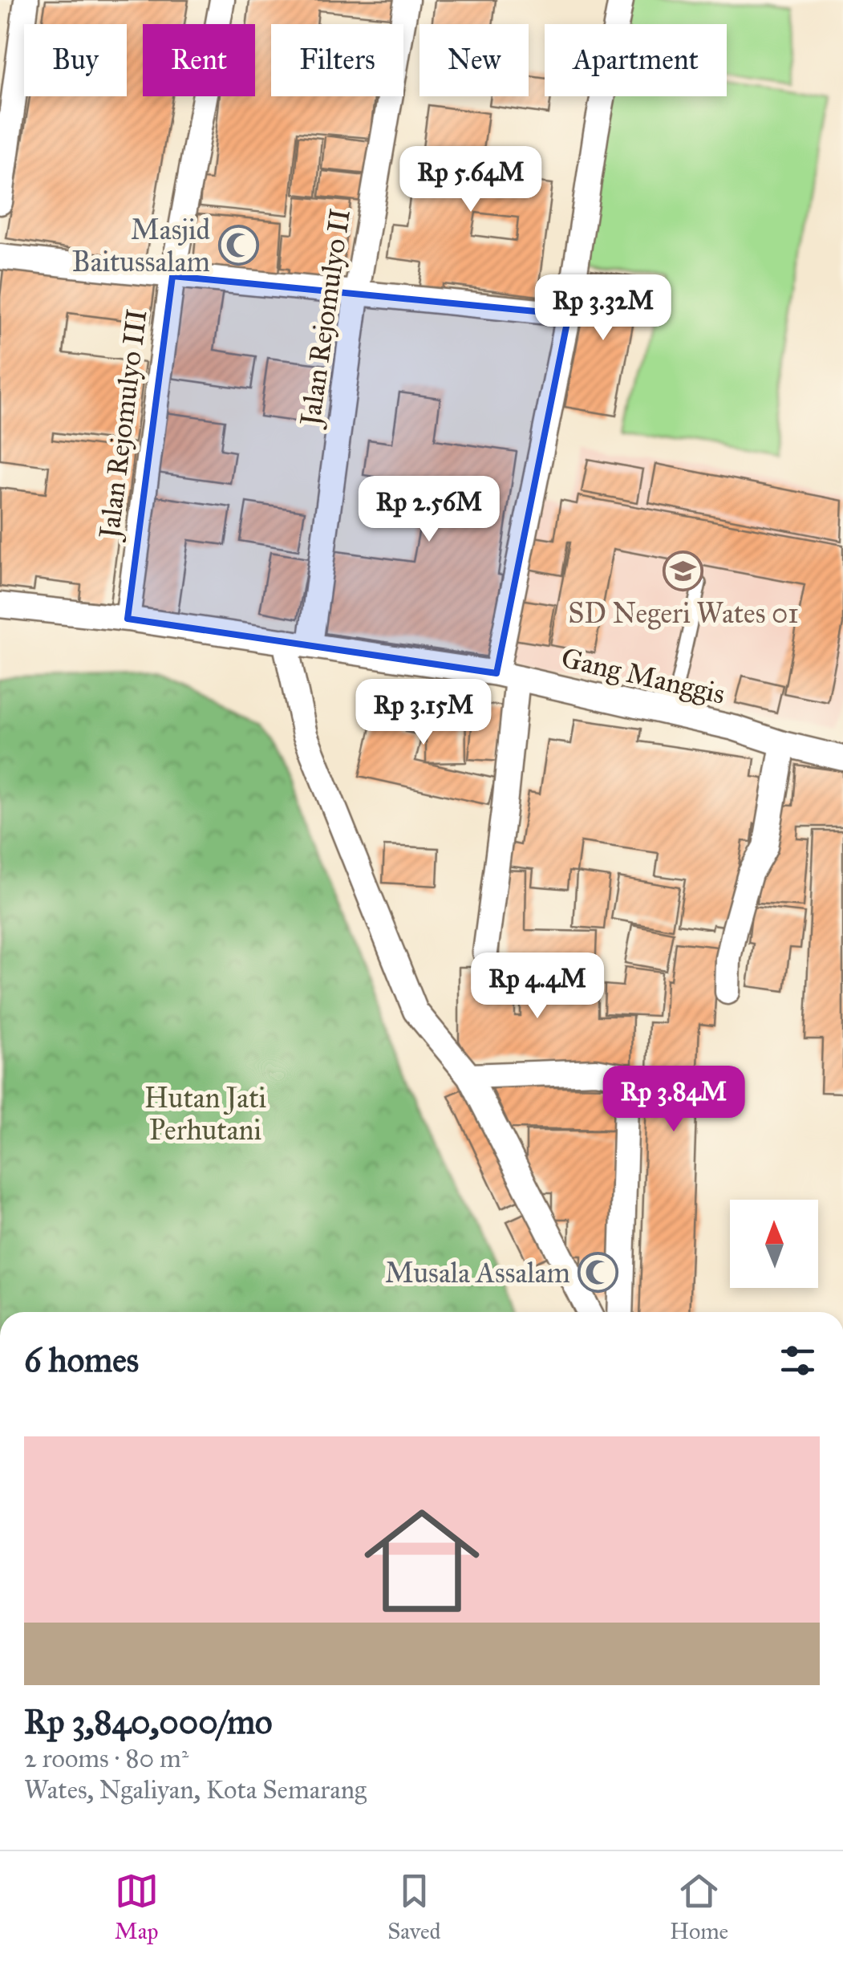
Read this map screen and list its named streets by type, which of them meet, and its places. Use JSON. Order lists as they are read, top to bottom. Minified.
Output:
{"streets":{"street":["Jalan Rejomulyo II","Jalan Rejomulyo III","Gang Manggis"]},"crossings":[["Jalan Rejomulyo II","Gang Manggis"],["Jalan Rejomulyo III","Gang Manggis"]],"parks":["Hutan Jati Perhutani"],"places":{"mosque":["Masjid Baitussalam","Musala Assalam"],"school or university":["SD Negeri Wates 01"]},"north":"top","page":{"chip":["Buy","Rent","Filters","New","Apartment"],"price":["Rp 5.64M","Rp 3.32M","Rp 2.56M","Rp 3.15M","Rp 4.4M","Rp 3.84M"],"heading":"6 homes","list":[{"name":"Rp 3,840,000/mo","note":"2 rooms · 80 m² · Wates, Ngaliyan, Kota Semarang"}],"tabs":["Map","Saved","Home"]}}
